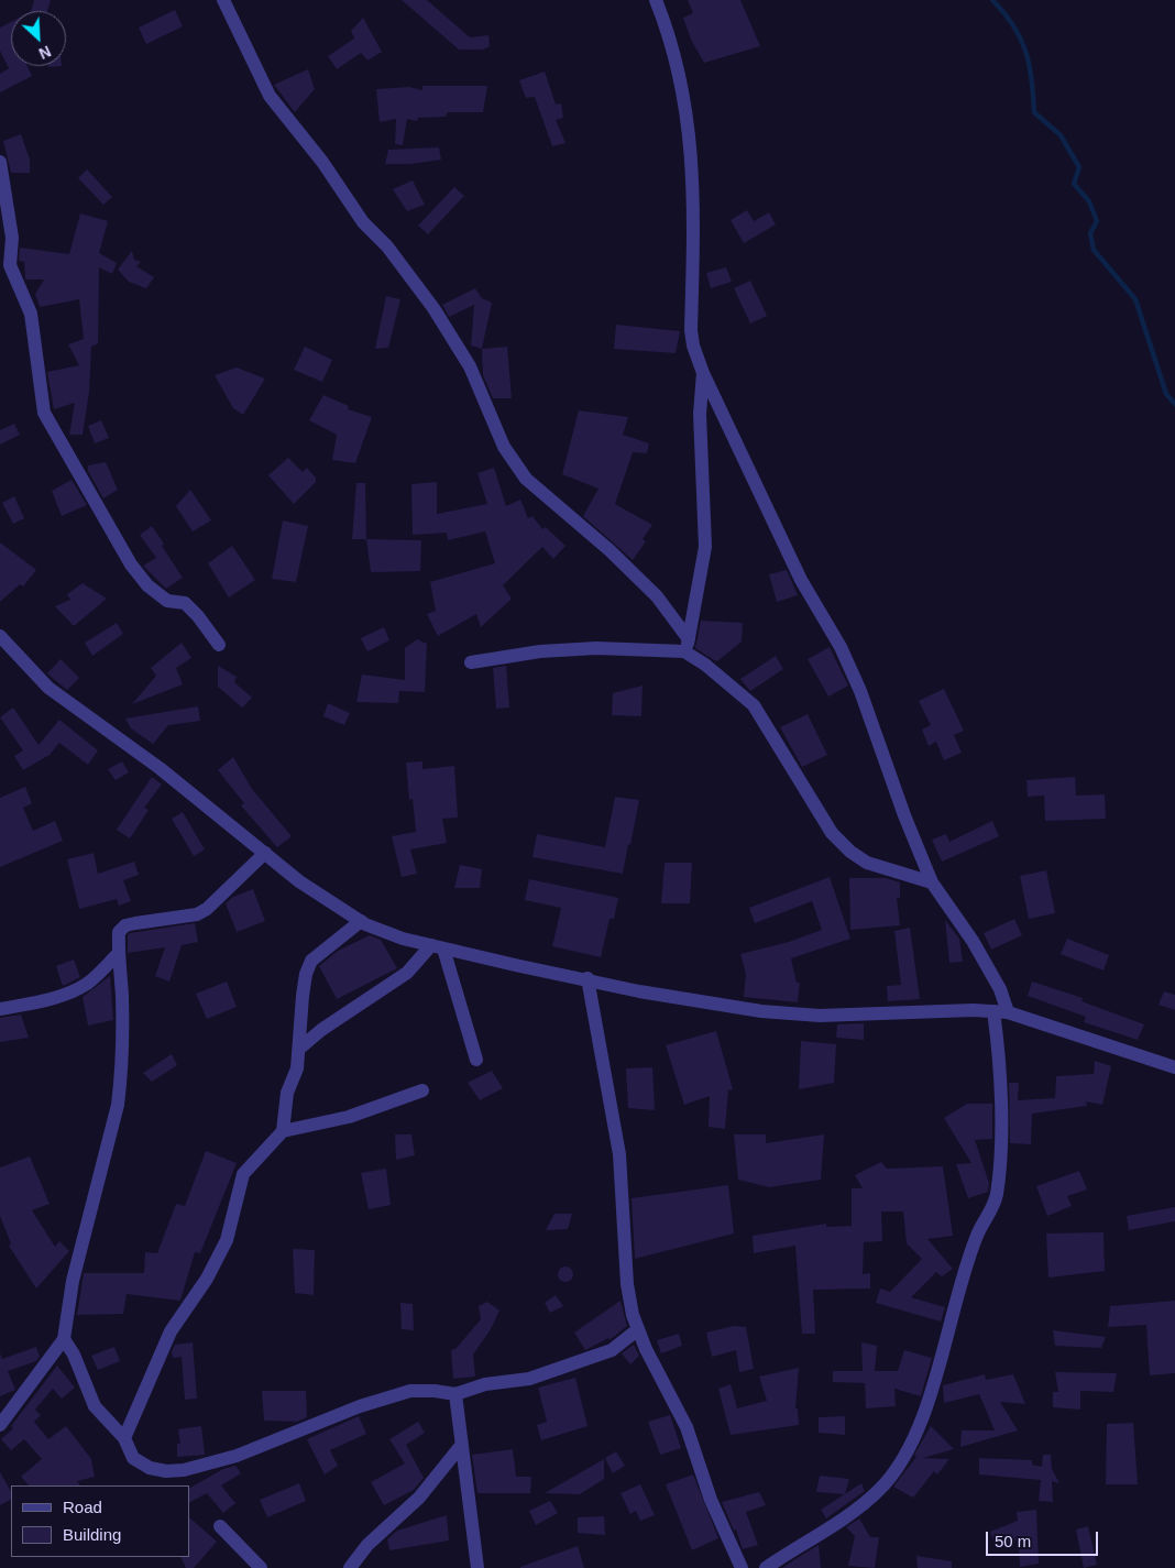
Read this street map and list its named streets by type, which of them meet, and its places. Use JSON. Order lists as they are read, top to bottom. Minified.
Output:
{"legend":["Road","Building"],"scale_bar":"50 m","north":"bottom right"}
